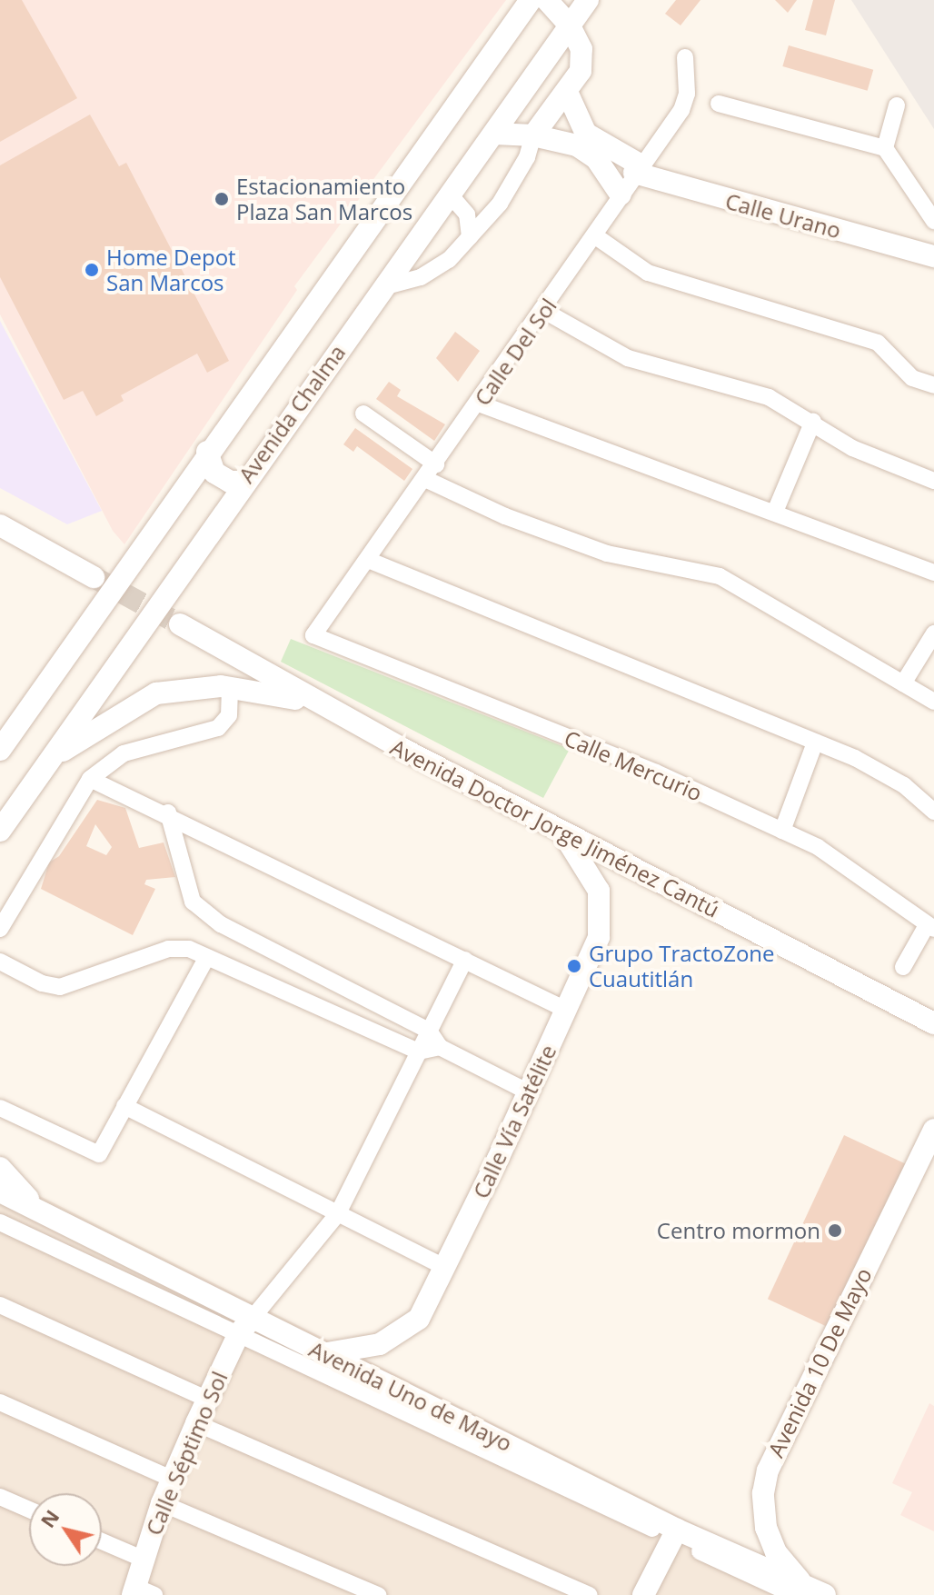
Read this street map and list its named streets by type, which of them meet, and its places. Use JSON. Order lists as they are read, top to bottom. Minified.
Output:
{"streets":{"main road":["Calle Urano","Avenida Chalma","Avenida Doctor Jorge Jiménez Cantú","Calle Vía Satélite","Avenida 10 De Mayo","Avenida Uno de Mayo","Calle Séptimo Sol"],"street":["Calle Del Sol","Calle Mercurio"]},"crossings":[["Calle Urano","Calle Del Sol"],["Calle Del Sol","Calle Mercurio"],["Avenida Doctor Jorge Jiménez Cantú","Calle Vía Satélite"],["Calle Vía Satélite","Avenida Uno de Mayo"],["Avenida 10 De Mayo","Avenida Uno de Mayo"],["Avenida Uno de Mayo","Calle Séptimo Sol"]],"places":["Estacionamiento Plaza San Marcos","Home Depot San Marcos","Grupo TractoZone Cuautitlán","Centro mormon"],"north":"top left"}
